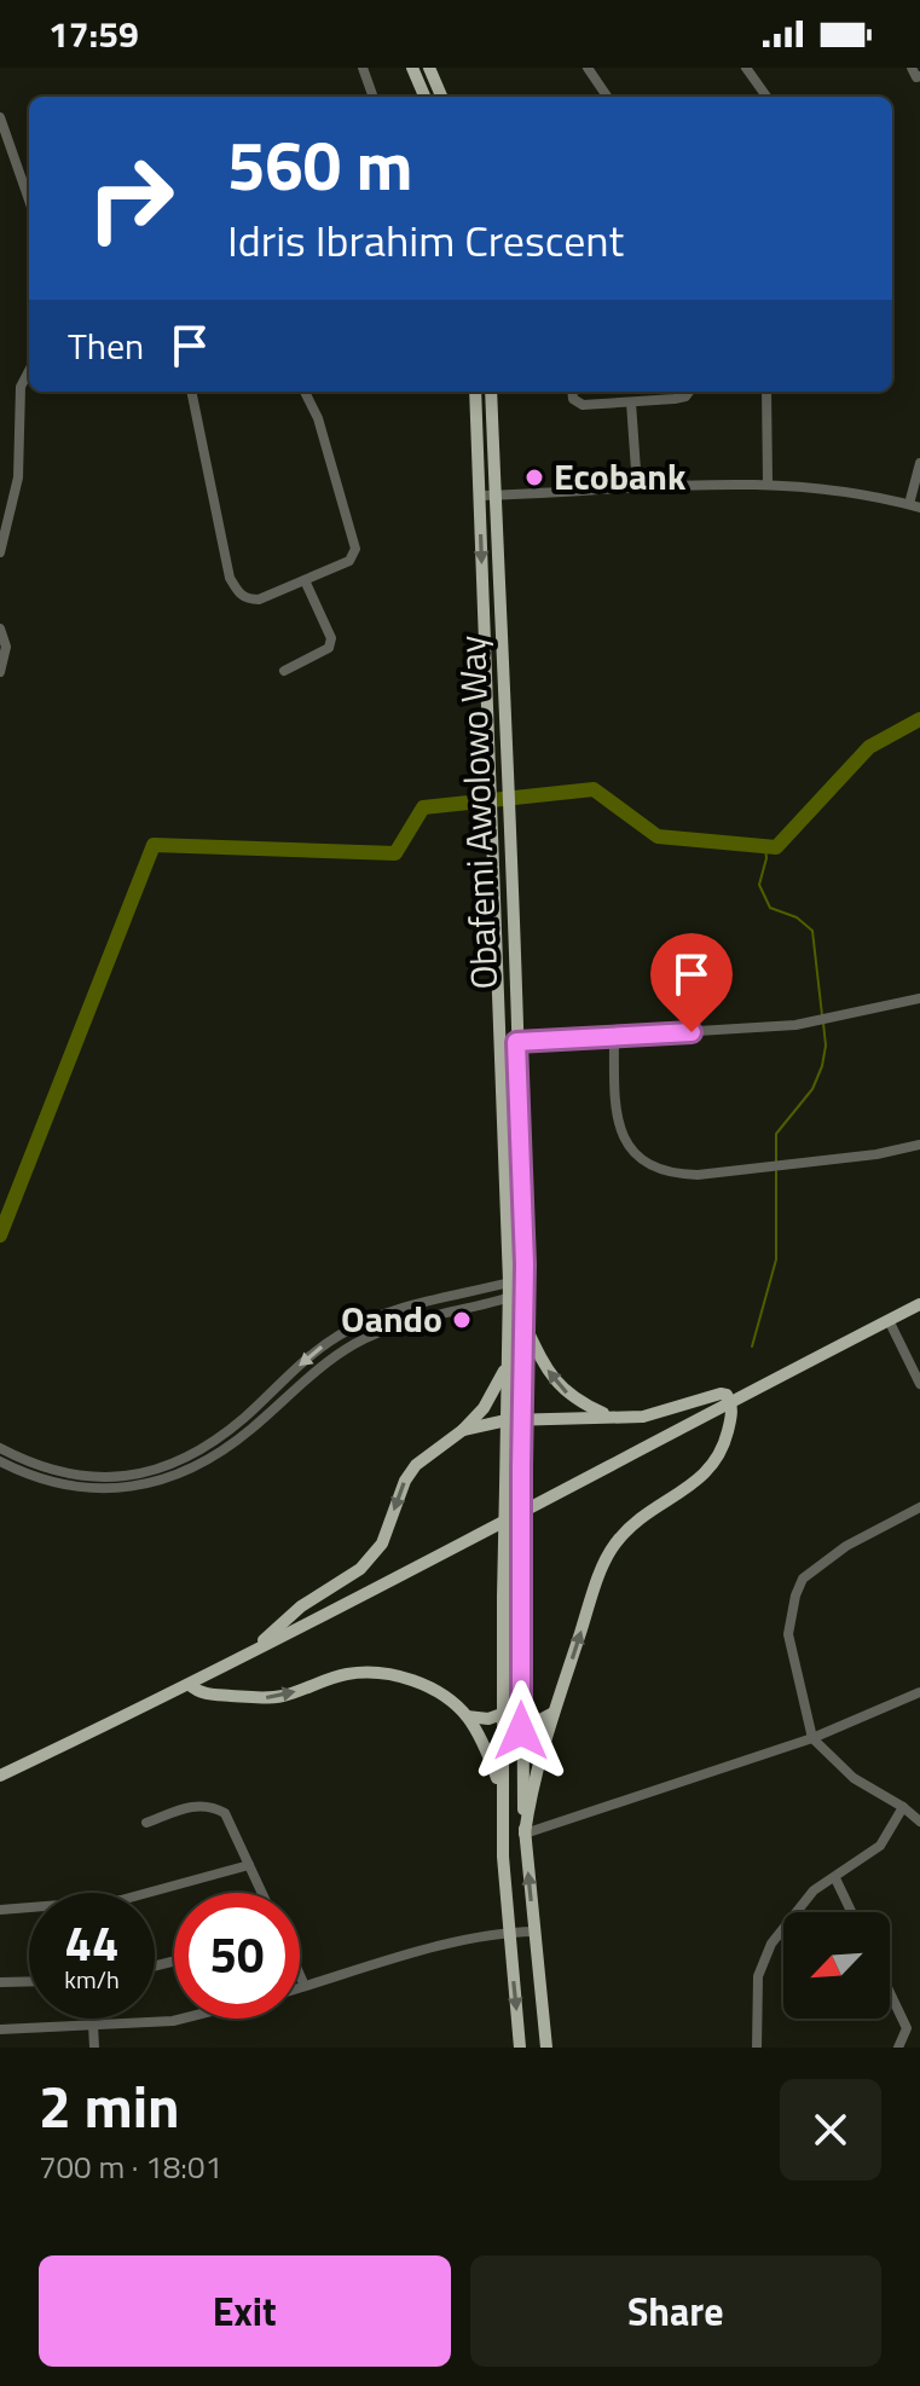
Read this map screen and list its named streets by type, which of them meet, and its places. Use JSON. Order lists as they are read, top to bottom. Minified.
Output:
{"streets":{"main road":["Obafemi Awolowo Way"]},"places":["Ecobank","Oando"],"north":"bottom left","page":{"status":"17:59","turn":["560 m","Idris Ibrahim Crescent"],"then":"Then","speed":"44 km/h","limit":"50","heading":["2 min","700 m · 18:01"],"buttons":["Exit","Share"]}}
